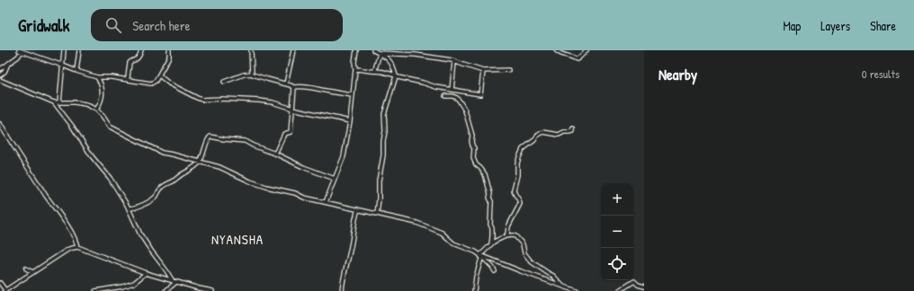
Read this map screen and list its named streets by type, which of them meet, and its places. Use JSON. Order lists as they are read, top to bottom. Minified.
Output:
{"districts":["NYANSHA"],"page":{"header":"Gridwalk","search":"Search here","nav":["Map","Layers","Share"],"heading":["Nearby","0 results"],"map_buttons":["+","−"]}}
